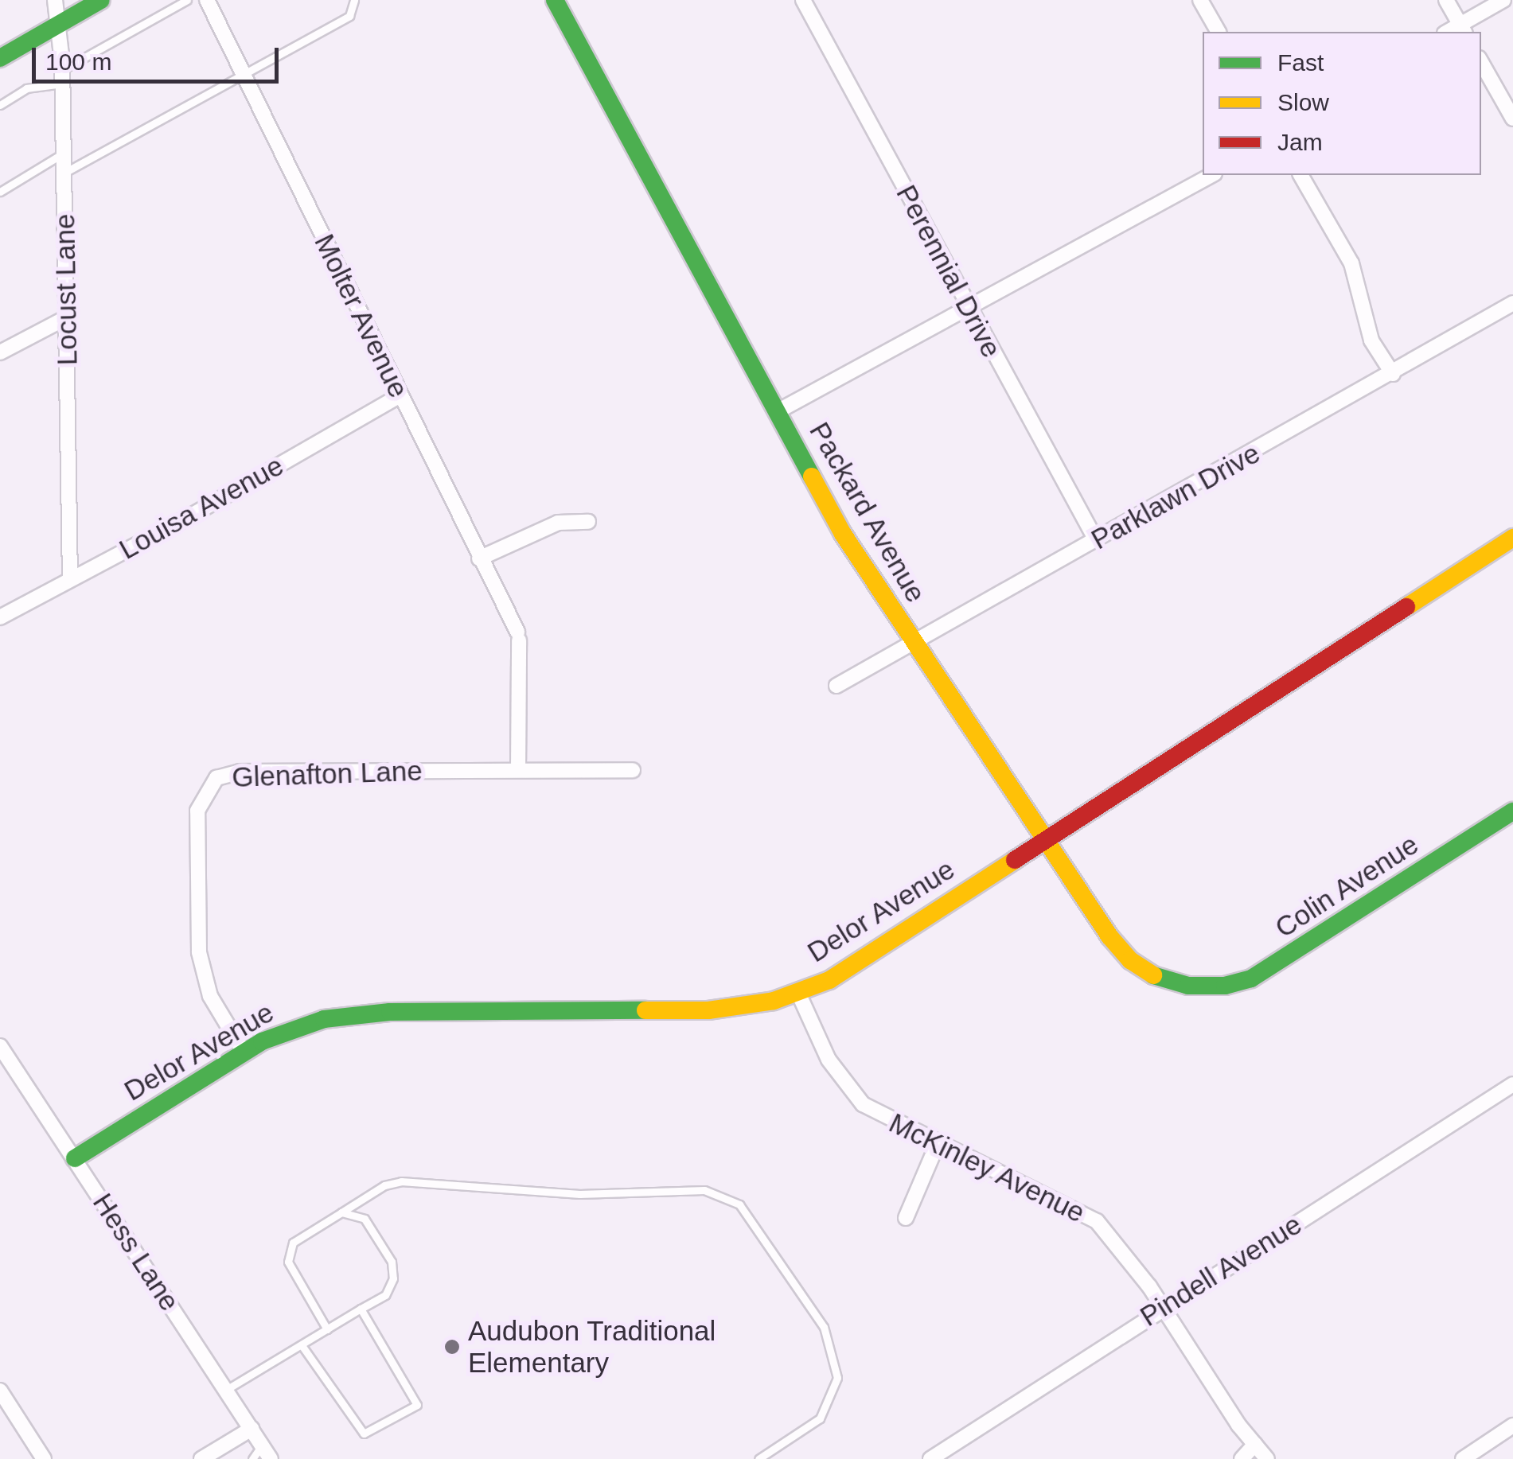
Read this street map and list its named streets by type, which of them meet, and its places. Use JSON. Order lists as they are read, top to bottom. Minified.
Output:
{"streets":{"street":["Perennial Drive","Locust Lane","Molter Avenue","Parklawn Drive","Louisa Avenue","Packard Avenue","Glenafton Lane","Colin Avenue","Delor Avenue","McKinley Avenue","Hess Lane","Pindell Avenue"]},"crossings":[["Perennial Drive","Parklawn Drive"],["Locust Lane","Louisa Avenue"],["Molter Avenue","Louisa Avenue"],["Molter Avenue","Glenafton Lane"],["Parklawn Drive","Packard Avenue"],["Packard Avenue","Colin Avenue"],["Packard Avenue","Delor Avenue"],["Glenafton Lane","Delor Avenue"],["Delor Avenue","McKinley Avenue"],["Delor Avenue","Hess Lane"],["McKinley Avenue","Pindell Avenue"]],"places":["Audubon Traditional Elementary"],"legend":["Fast","Slow","Jam"],"scale_bar":"100 m"}
